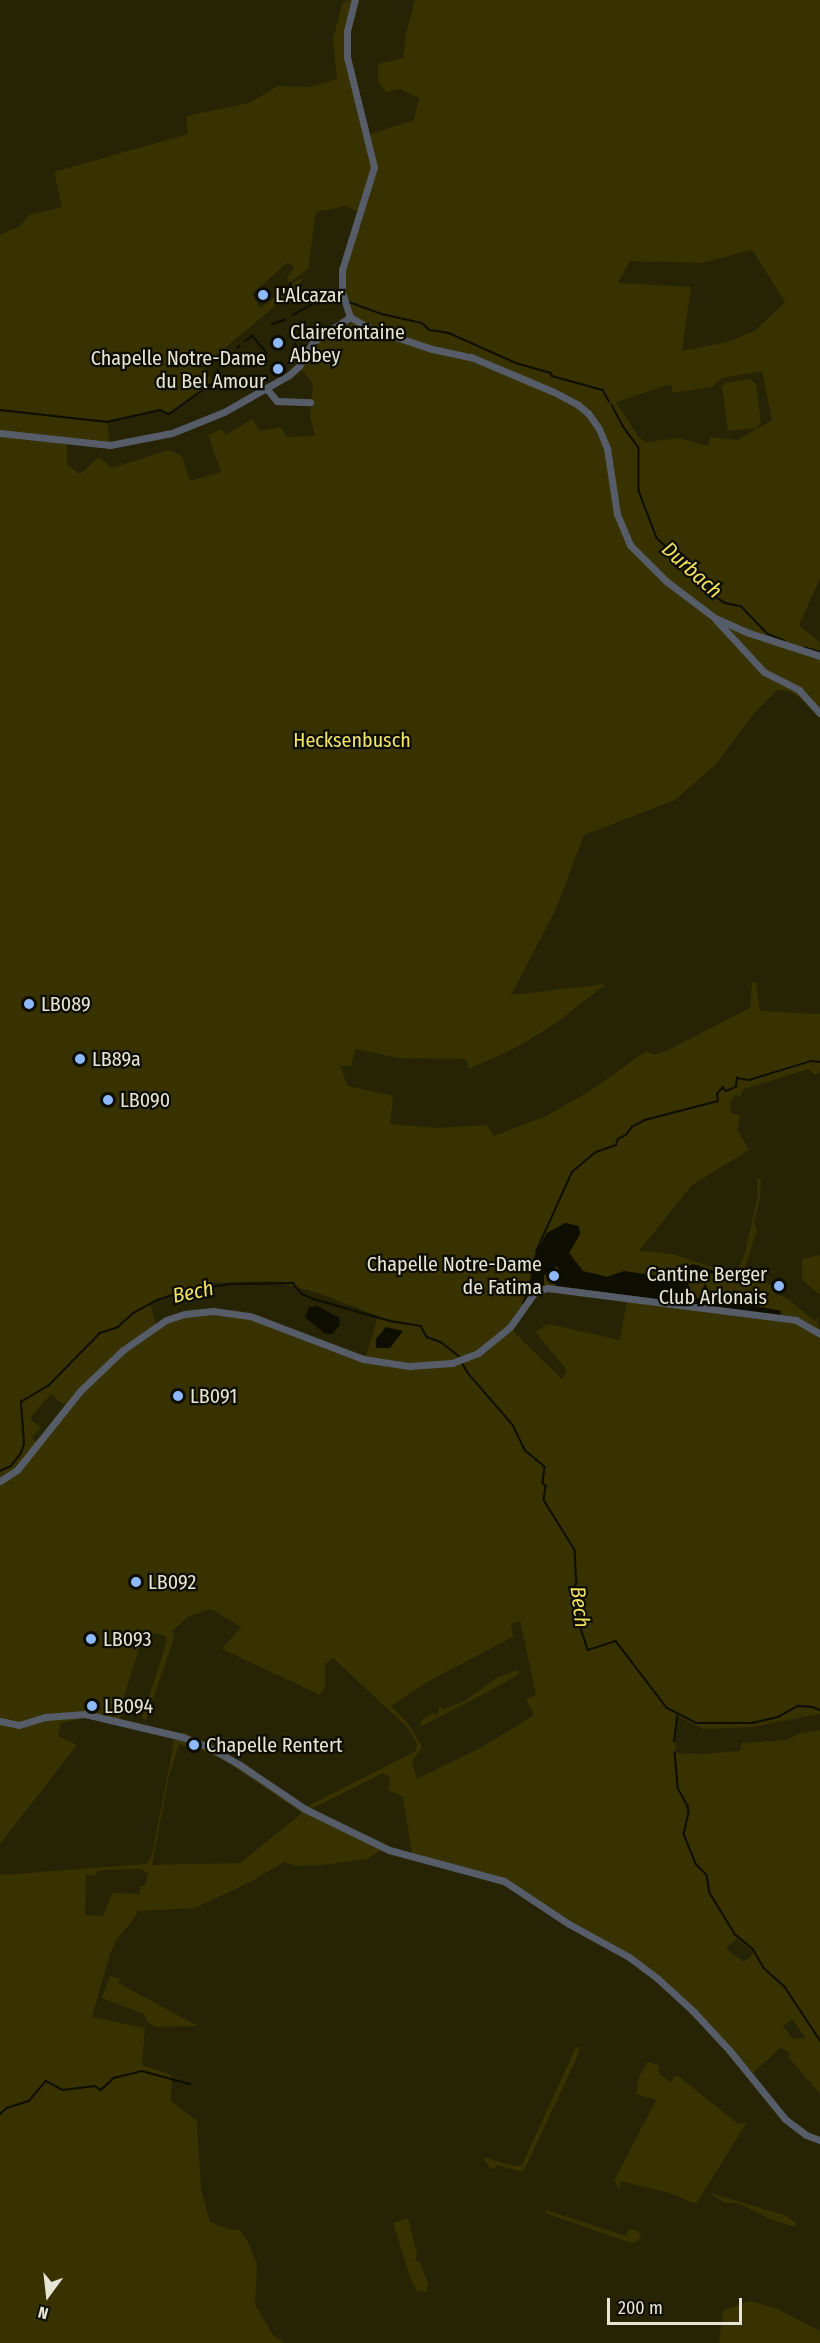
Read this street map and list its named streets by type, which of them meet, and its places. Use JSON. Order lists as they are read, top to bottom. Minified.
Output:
{"water":["Durbach","Bech"],"parks":["Hecksenbusch"],"places":["L'Alcazar","Clairefontaine Abbey","Chapelle Notre-Dame du Bel Amour","LB089","LB89a","LB090","Chapelle Notre-Dame de Fatima","Cantine Berger Club Arlonais","LB091","LB092","LB093","LB094","Chapelle Rentert"],"scale_bar":"200 m","north":"bottom"}
